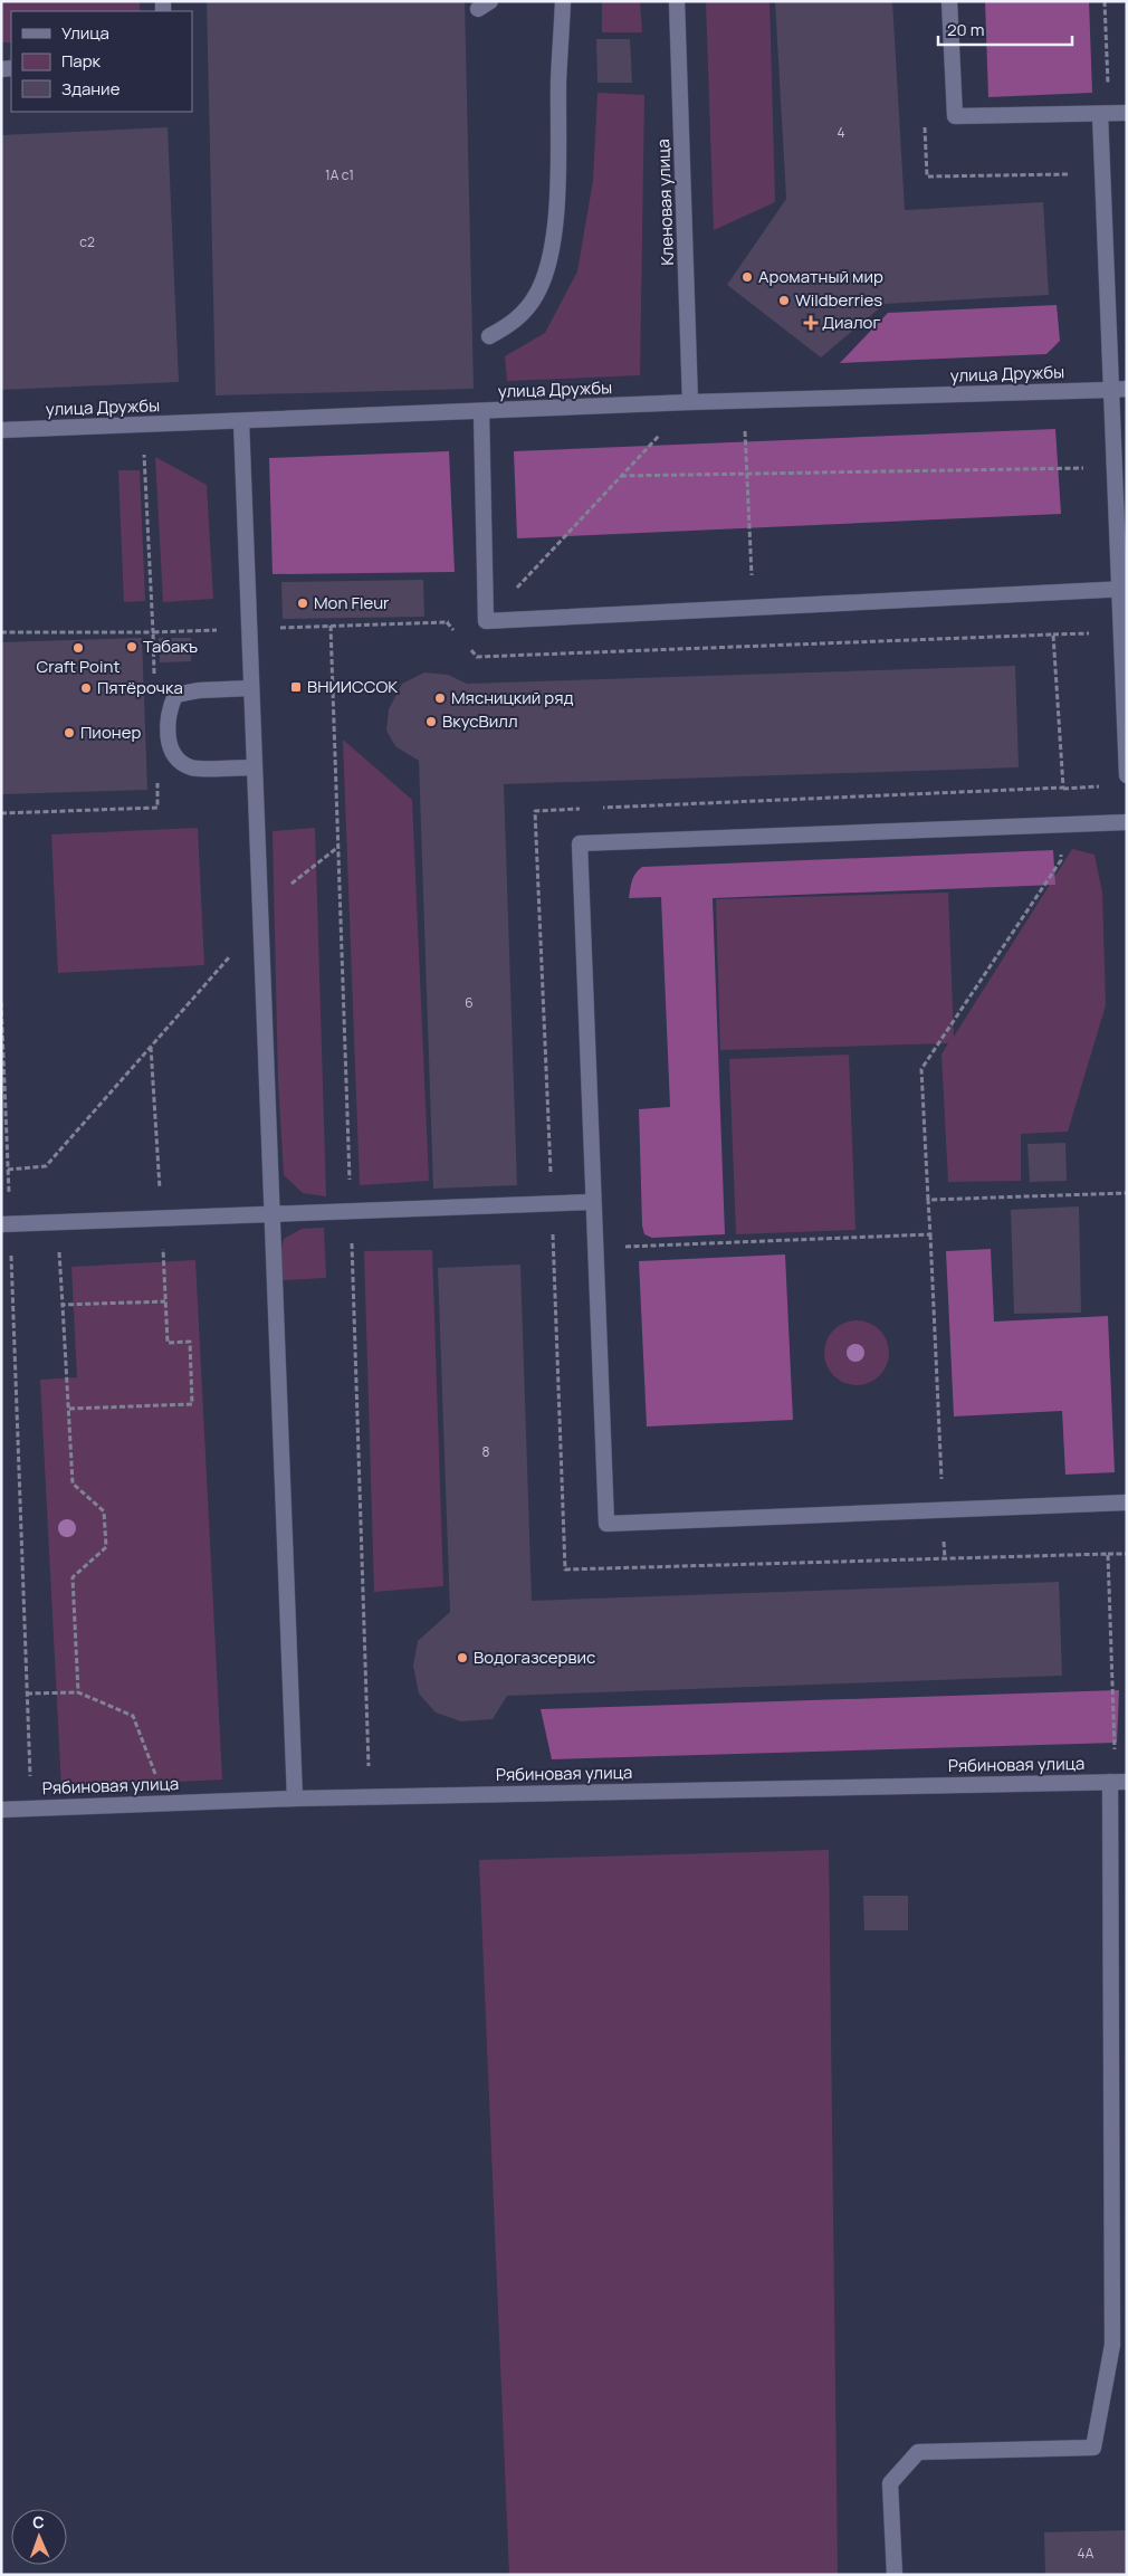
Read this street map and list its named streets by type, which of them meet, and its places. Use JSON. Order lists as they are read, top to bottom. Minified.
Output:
{"streets":{"street":["Кленовая улица","улица Дружбы","Рябиновая улица"]},"crossings":[["Кленовая улица","улица Дружбы"]],"places":{"other":["Ароматный мир","Wildberries","Mon Fleur","Табакъ","Craft Point","Пятёрочка","Мясницкий ряд","ВкусВилл","Пионер","Водогазсервис"],"health":["Диалог"],"transit":["ВНИИССОК"]},"house_numbers":["4","1А с1","с2","6","8","4А"],"legend":["Улица","Парк","Здание"],"scale_bar":"20 m","north":"top"}
